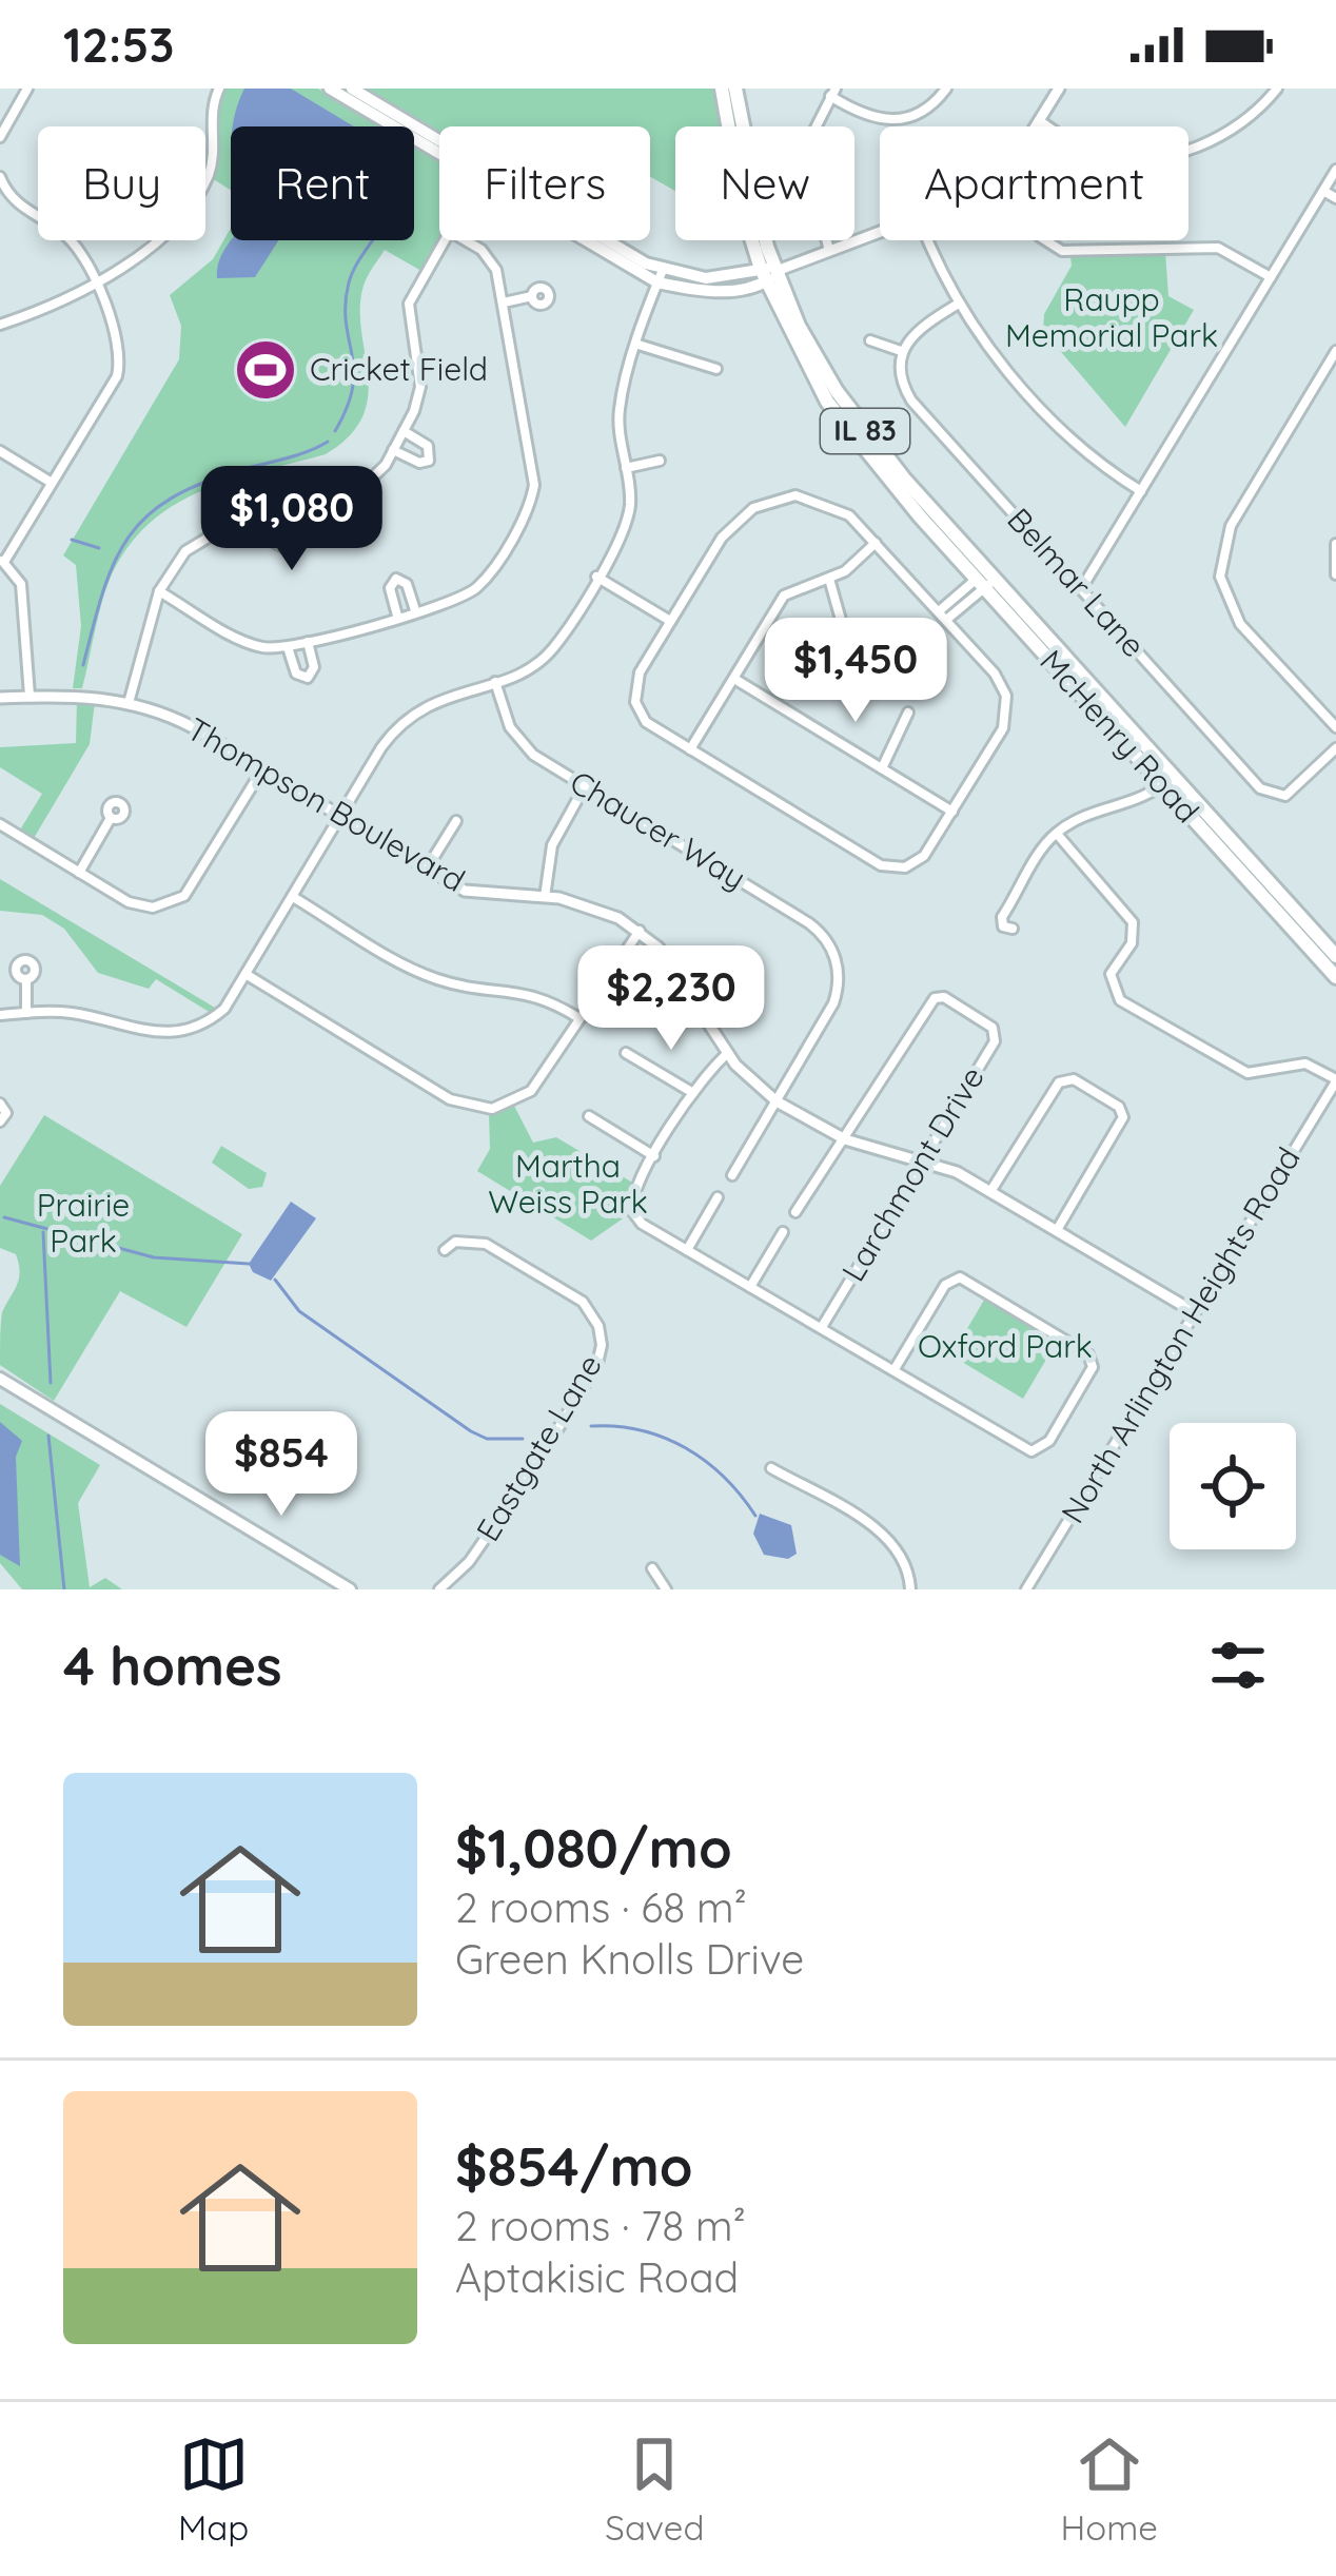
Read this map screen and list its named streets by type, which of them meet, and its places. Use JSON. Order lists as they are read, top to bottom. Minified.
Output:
{"streets":{"main road":["IL 83","McHenry Road"],"street":["Belmar Lane","Thompson Boulevard","Chaucer Way","Larchmont Drive","North Arlington Heights Road","Eastgate Lane"]},"crossings":[["Thompson Boulevard","Chaucer Way"],["Thompson Boulevard","Larchmont Drive"],["Thompson Boulevard","North Arlington Heights Road"]],"parks":["Raupp Memorial Park","Martha Weiss Park","Prairie Park","Oxford Park"],"places":{"sports":["Cricket Field"]},"page":{"status":"12:53","chip":["Buy","Rent","Filters","New","Apartment"],"price":["$1,080","$1,450","$2,230","$854"],"heading":"4 homes","list":[{"name":"$1,080/mo","note":"2 rooms · 68 m² · Green Knolls Drive"},{"name":"$854/mo","note":"2 rooms · 78 m² · Aptakisic Road"}],"tabs":["Map","Saved","Home"]}}
